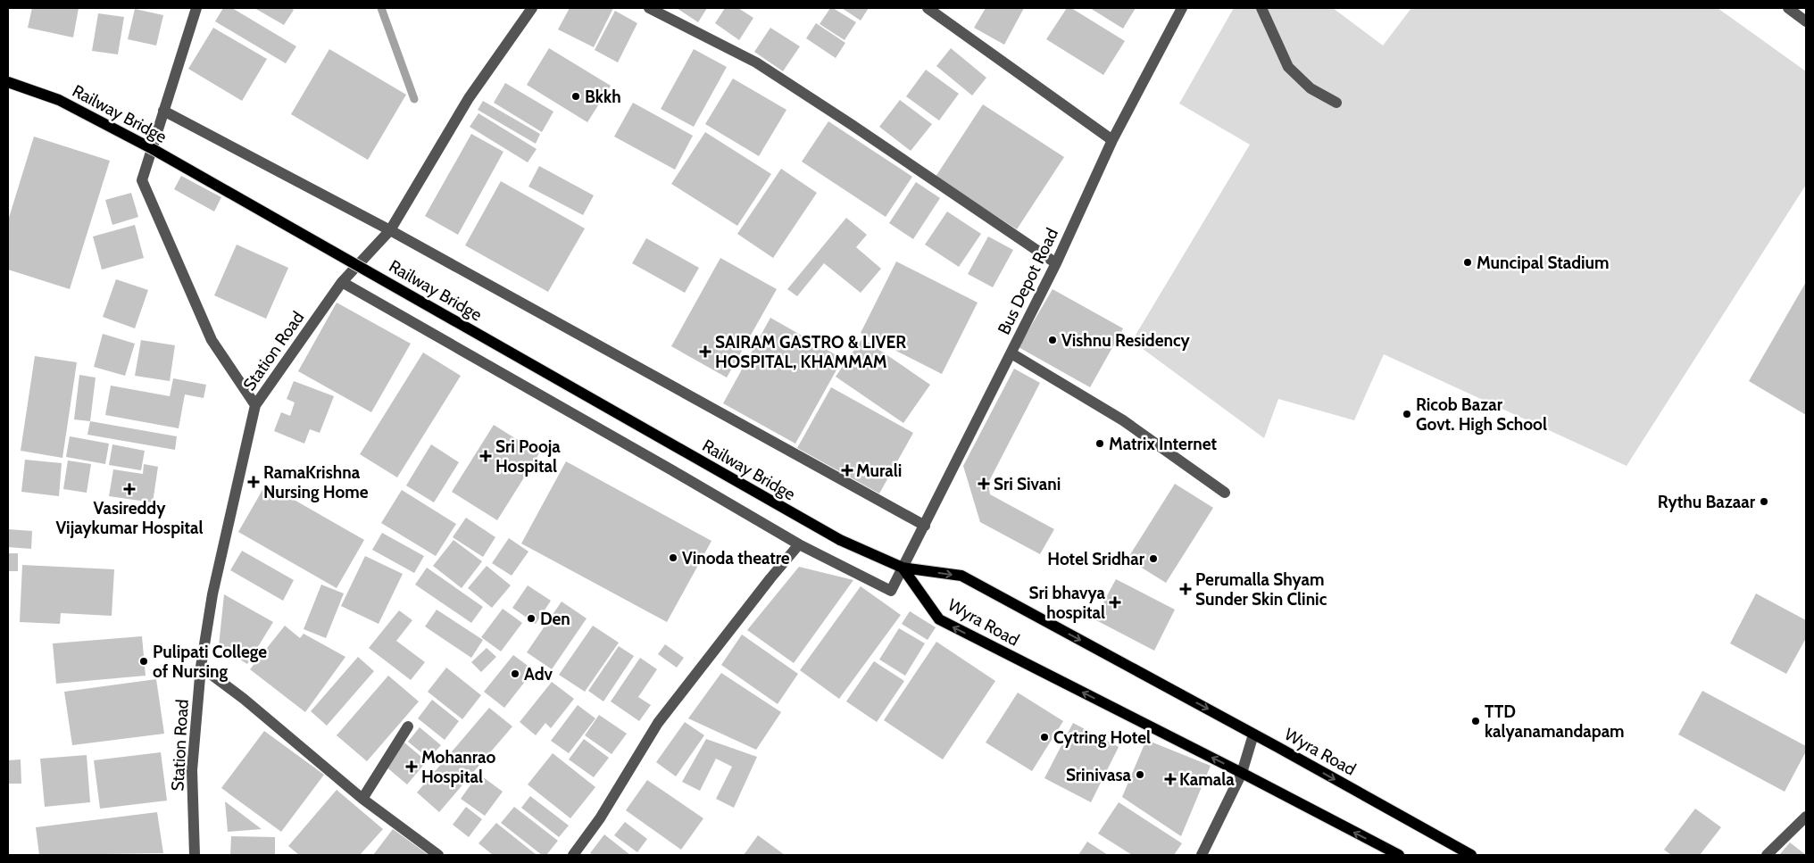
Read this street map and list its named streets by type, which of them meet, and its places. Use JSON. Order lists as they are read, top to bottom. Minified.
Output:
{"streets":{"main road":["Railway Bridge","Wyra Road"],"street":["Bus Depot Road","Station Road"]},"crossings":[["Railway Bridge","Bus Depot Road"],["Railway Bridge","Wyra Road"],["Bus Depot Road","Wyra Road"]],"places":{"other":["Bkkh","Muncipal Stadium","Vishnu Residency","Ricob Bazar Govt. High School","Matrix Internet","Rythu Bazaar","Vinoda theatre","Hotel Sridhar","Den","Pulipati College of Nursing","Adv","TTD kalyanamandapam","Cytring Hotel","Srinivasa"],"health":["SAIRAM GASTRO & LIVER HOSPITAL, KHAMMAM","Sri Pooja Hospital","Murali","RamaKrishna Nursing Home","Sri Sivani","Vasireddy Vijaykumar Hospital","Perumalla Shyam Sunder Skin Clinic","Sri bhavya hospital","Mohanrao Hospital","Kamala"]}}
